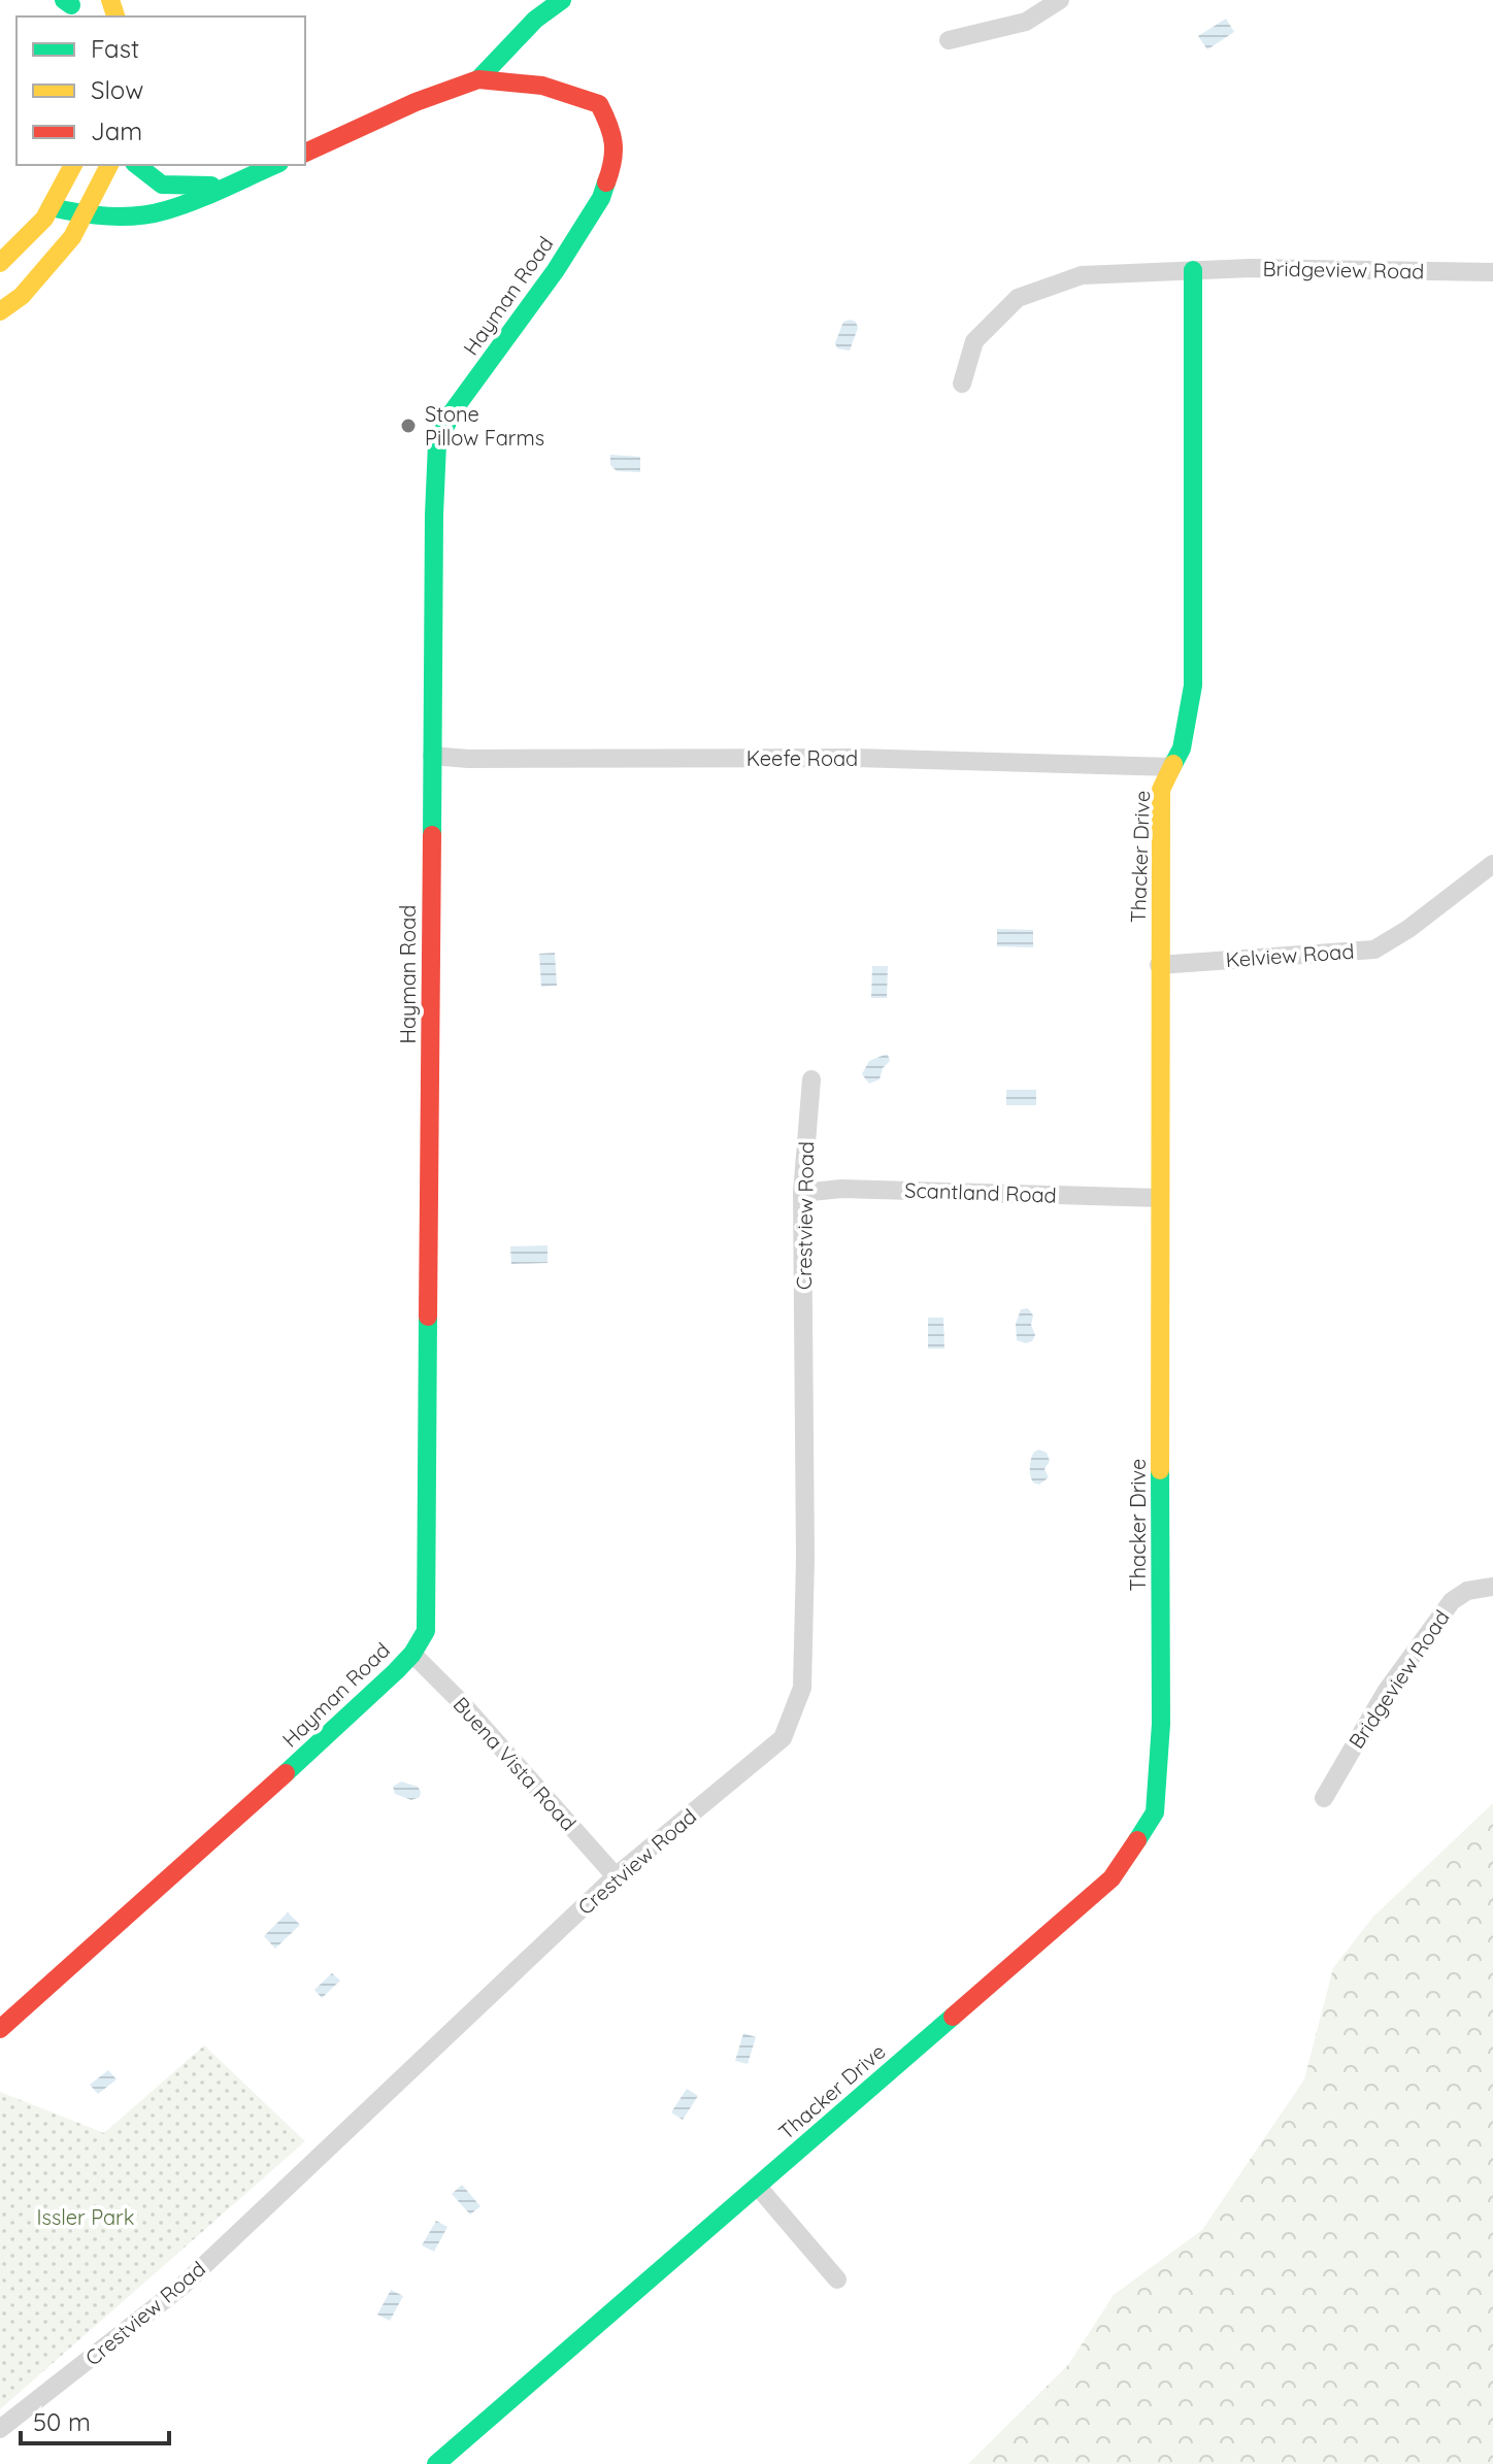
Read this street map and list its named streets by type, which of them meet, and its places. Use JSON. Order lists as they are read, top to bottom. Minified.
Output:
{"streets":{"street":["Bridgeview Road","Hayman Road","Keefe Road","Thacker Drive","Kelview Road","Scantland Road","Crestview Road","Buena Vista Road"]},"crossings":[["Bridgeview Road","Thacker Drive"],["Hayman Road","Keefe Road"],["Hayman Road","Buena Vista Road"],["Keefe Road","Thacker Drive"],["Thacker Drive","Kelview Road"],["Thacker Drive","Scantland Road"],["Scantland Road","Crestview Road"],["Crestview Road","Buena Vista Road"]],"parks":["Issler Park"],"places":["Stone Pillow Farms"],"legend":["Fast","Slow","Jam"],"scale_bar":"50 m"}
